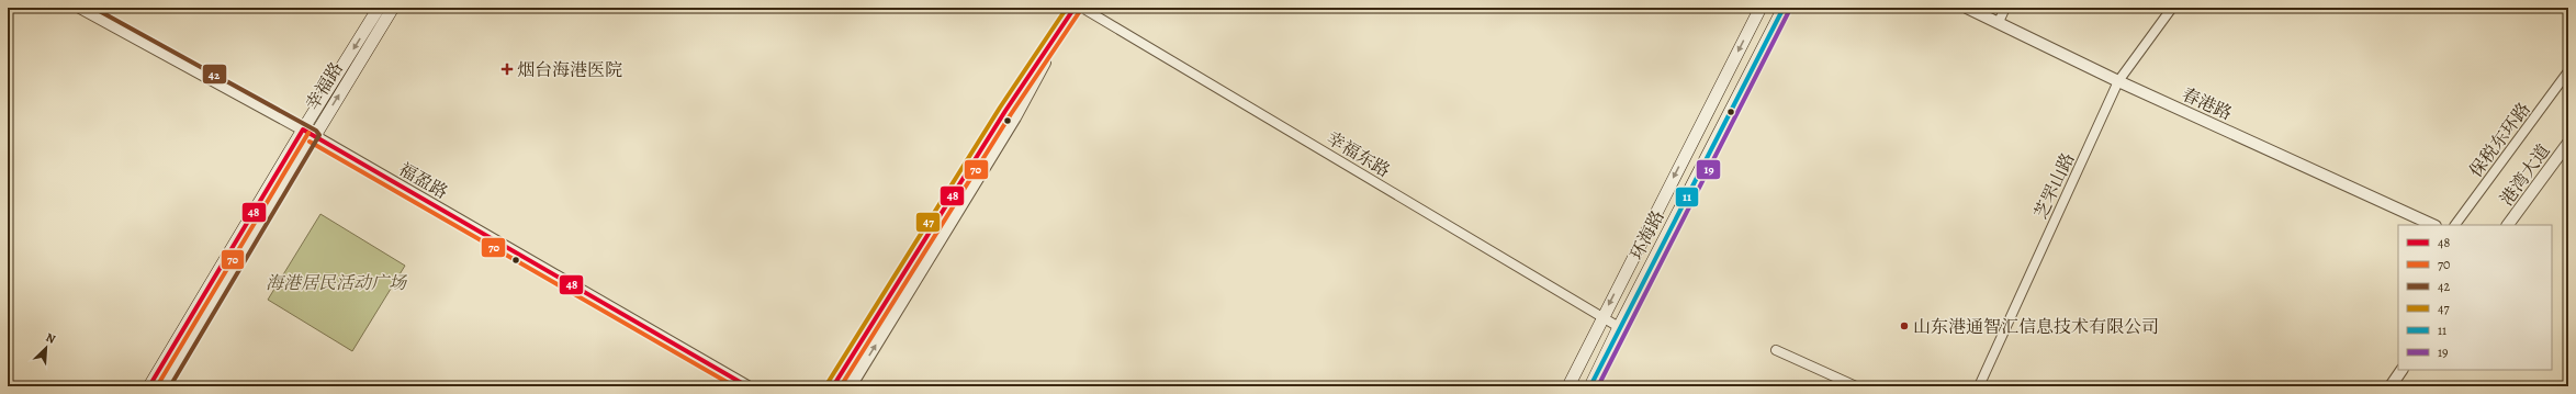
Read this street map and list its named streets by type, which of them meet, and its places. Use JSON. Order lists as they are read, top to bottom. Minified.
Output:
{"streets":{"main road":["幸福路","环海路"],"street":["春港路","保税东环路","幸福东路","港湾大道","福盈路","芝罘山路"]},"crossings":[["幸福路","福盈路"],["春港路","芝罘山路"],["幸福东路","环海路"]],"parks":["海港居民活动广场"],"places":{"health":["烟台海港医院"],"other":["山东港通智汇信息技术有限公司"]},"lines":["transit line 48","transit line 42","transit line 47","transit line 11","transit line 70","transit line 19"],"legend":["48","70","42","47","11","19"],"north":"top right"}
